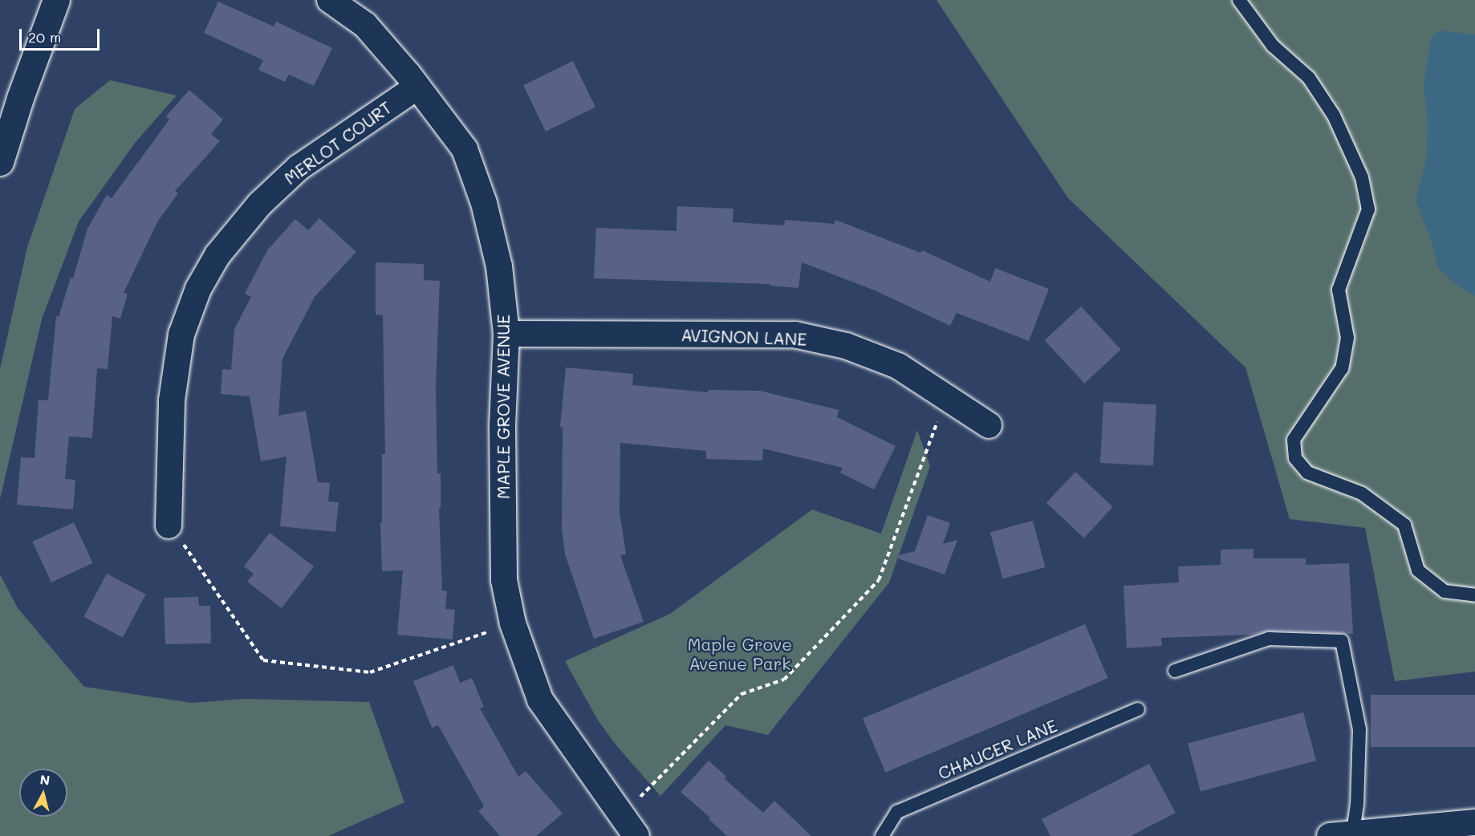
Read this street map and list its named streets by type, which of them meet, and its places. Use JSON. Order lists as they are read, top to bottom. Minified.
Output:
{"streets":{"street":["MERLOT COURT","AVIGNON LANE","MAPLE GROVE AVENUE"],"lane":["CHAUCER LANE"]},"crossings":[["MERLOT COURT","MAPLE GROVE AVENUE"],["AVIGNON LANE","MAPLE GROVE AVENUE"]],"parks":["Maple Grove Avenue Park"],"scale_bar":"20 m","north":"top"}
